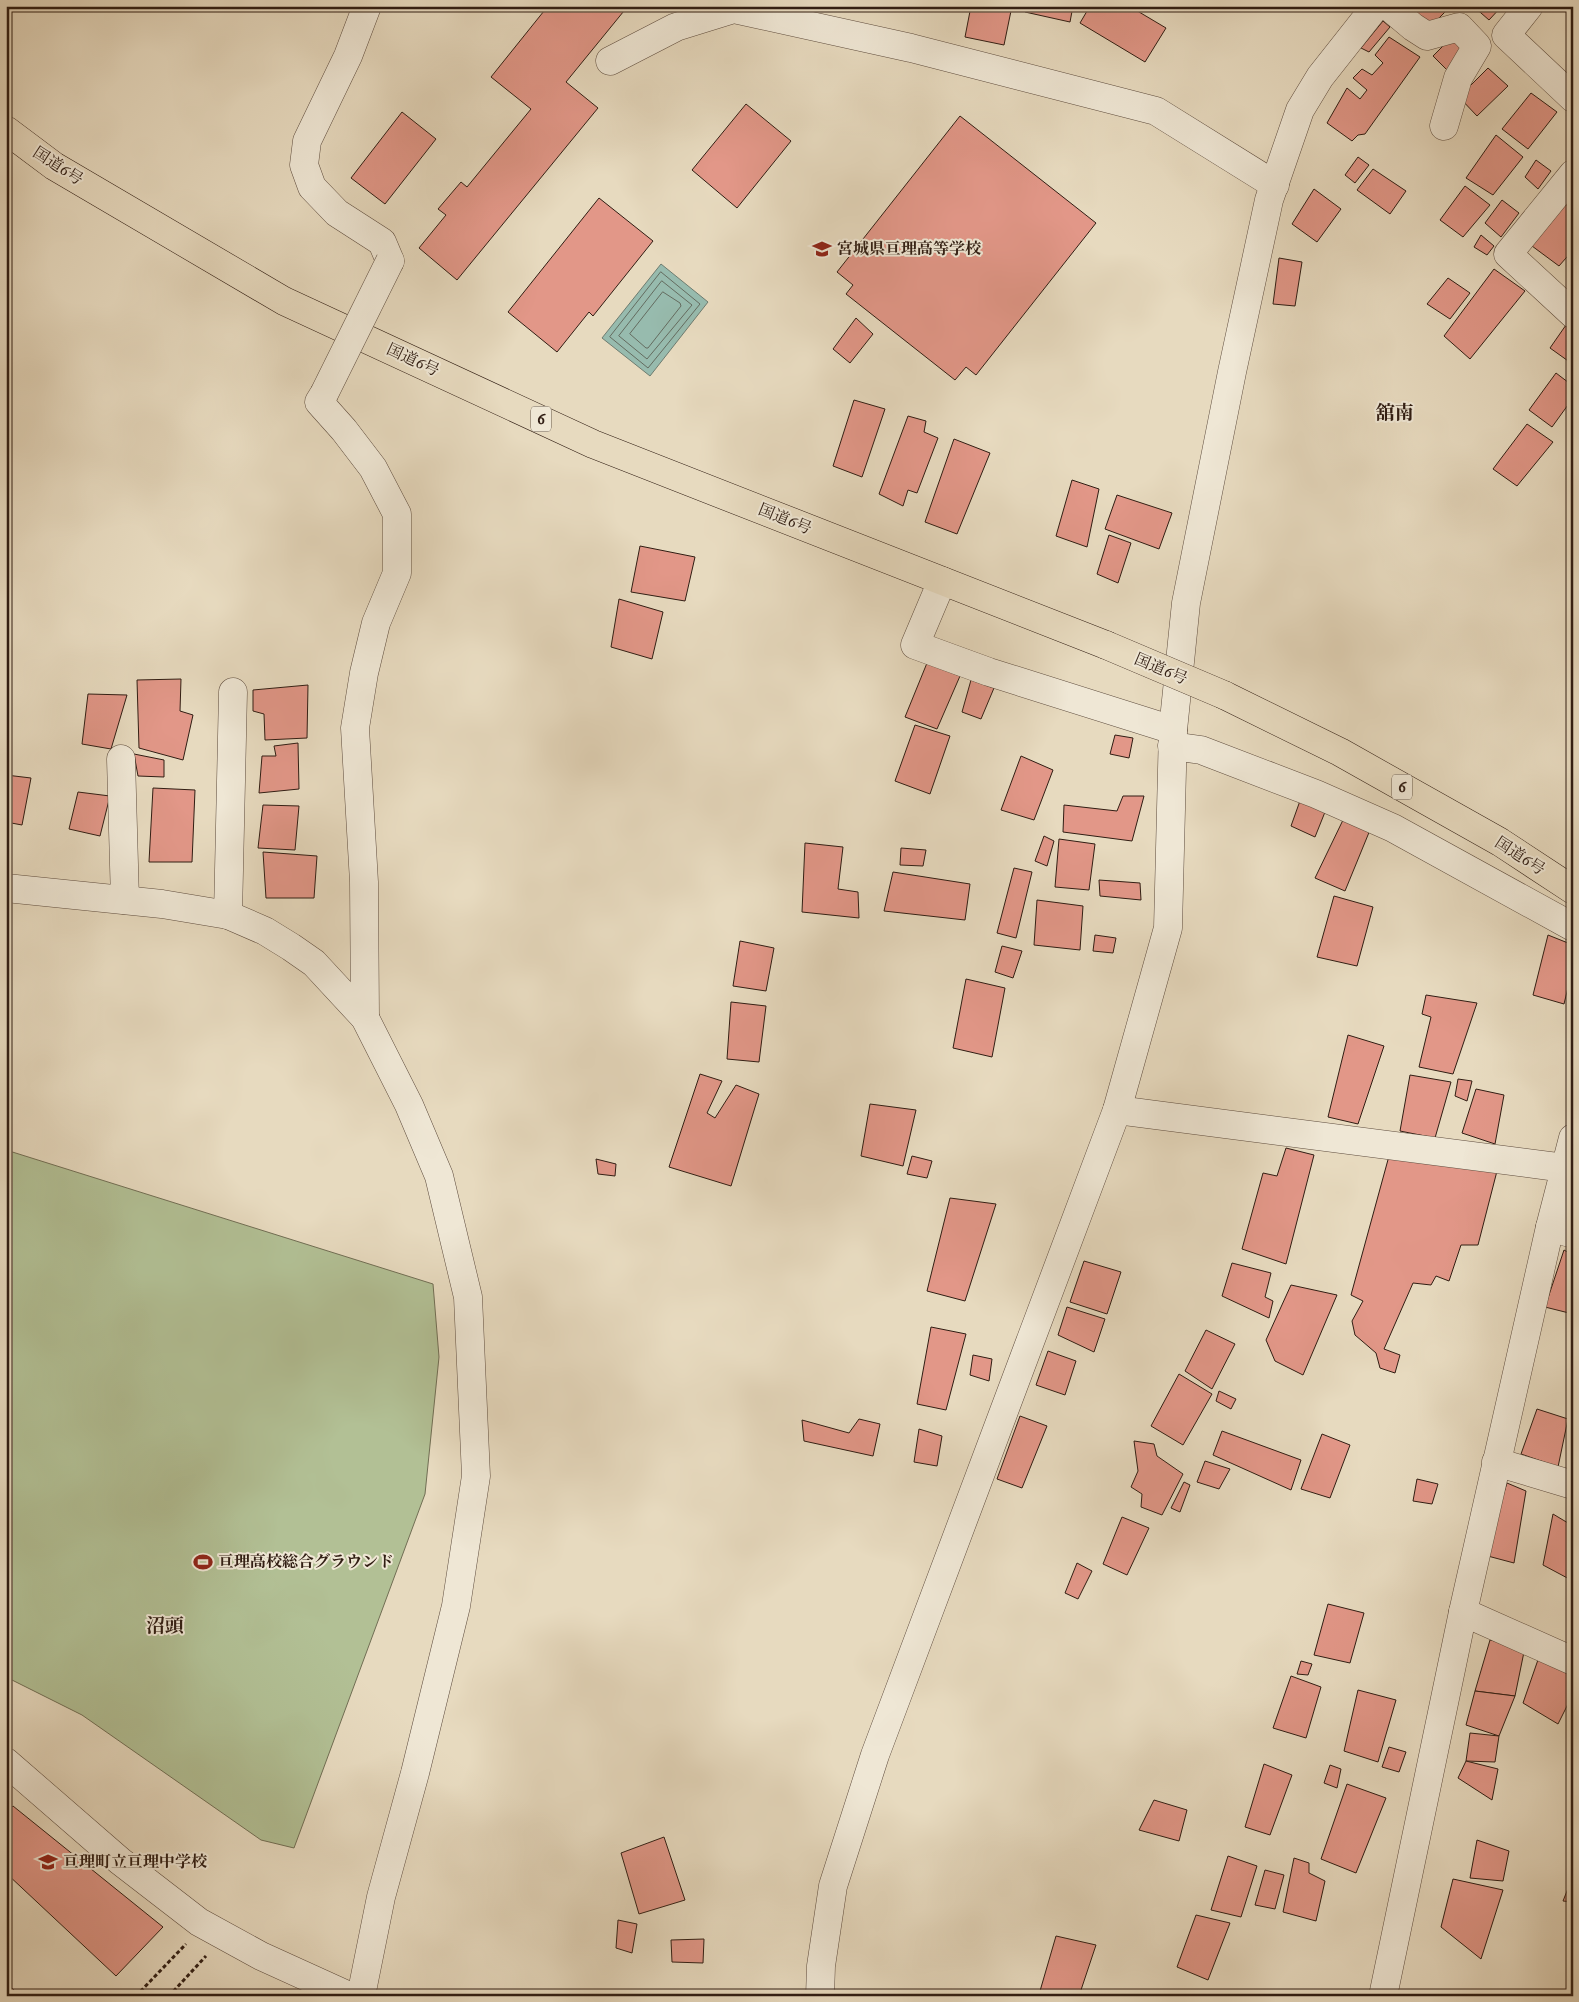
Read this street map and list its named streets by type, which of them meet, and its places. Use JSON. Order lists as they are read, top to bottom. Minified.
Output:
{"streets":{"highway":["国道6号","6"]},"districts":["舘南","沼頭"],"places":{"school or university":["宮城県亘理高等学校","亘理町立亘理中学校"],"sports":["亘理高校総合グラウンド"]}}
